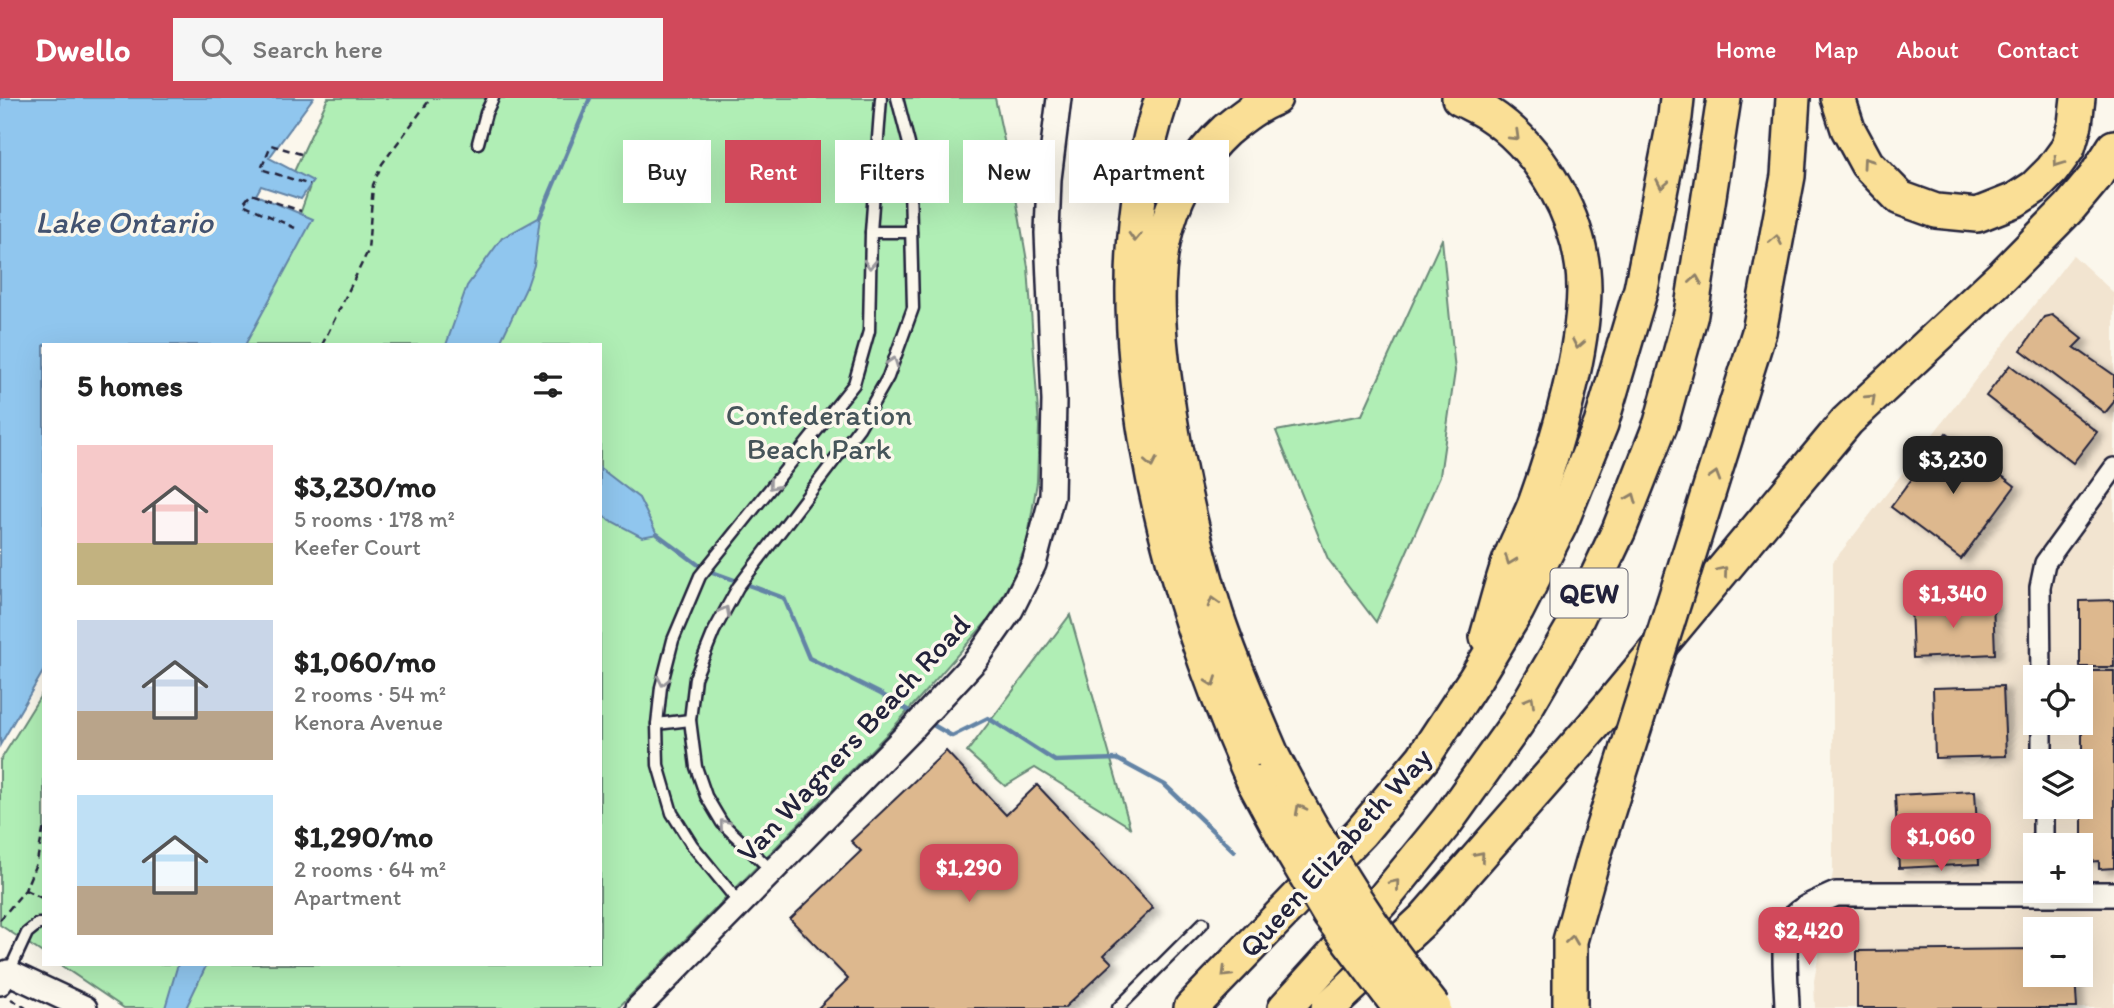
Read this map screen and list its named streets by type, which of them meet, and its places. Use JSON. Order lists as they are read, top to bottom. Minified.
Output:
{"streets":{"highway":["QEW","Queen Elizabeth Way"],"street":["Van Wagners Beach Road"]},"water":["Lake Ontario"],"parks":["Confederation Beach Park"],"page":{"header":"Dwello","search":"Search here","nav":["Home","Map","About","Contact"],"chip":["Buy","Rent","Filters","New","Apartment"],"heading":"5 homes","list":[{"name":"$3,230/mo","note":"5 rooms · 178 m² · Keefer Court"},{"name":"$1,060/mo","note":"2 rooms · 54 m² · Kenora Avenue"},{"name":"$1,290/mo","note":"2 rooms · 64 m² · Apartment"}],"price":["$3,230","$1,340","$1,060","$1,290","$2,420"],"map_buttons":["+","−"]}}
